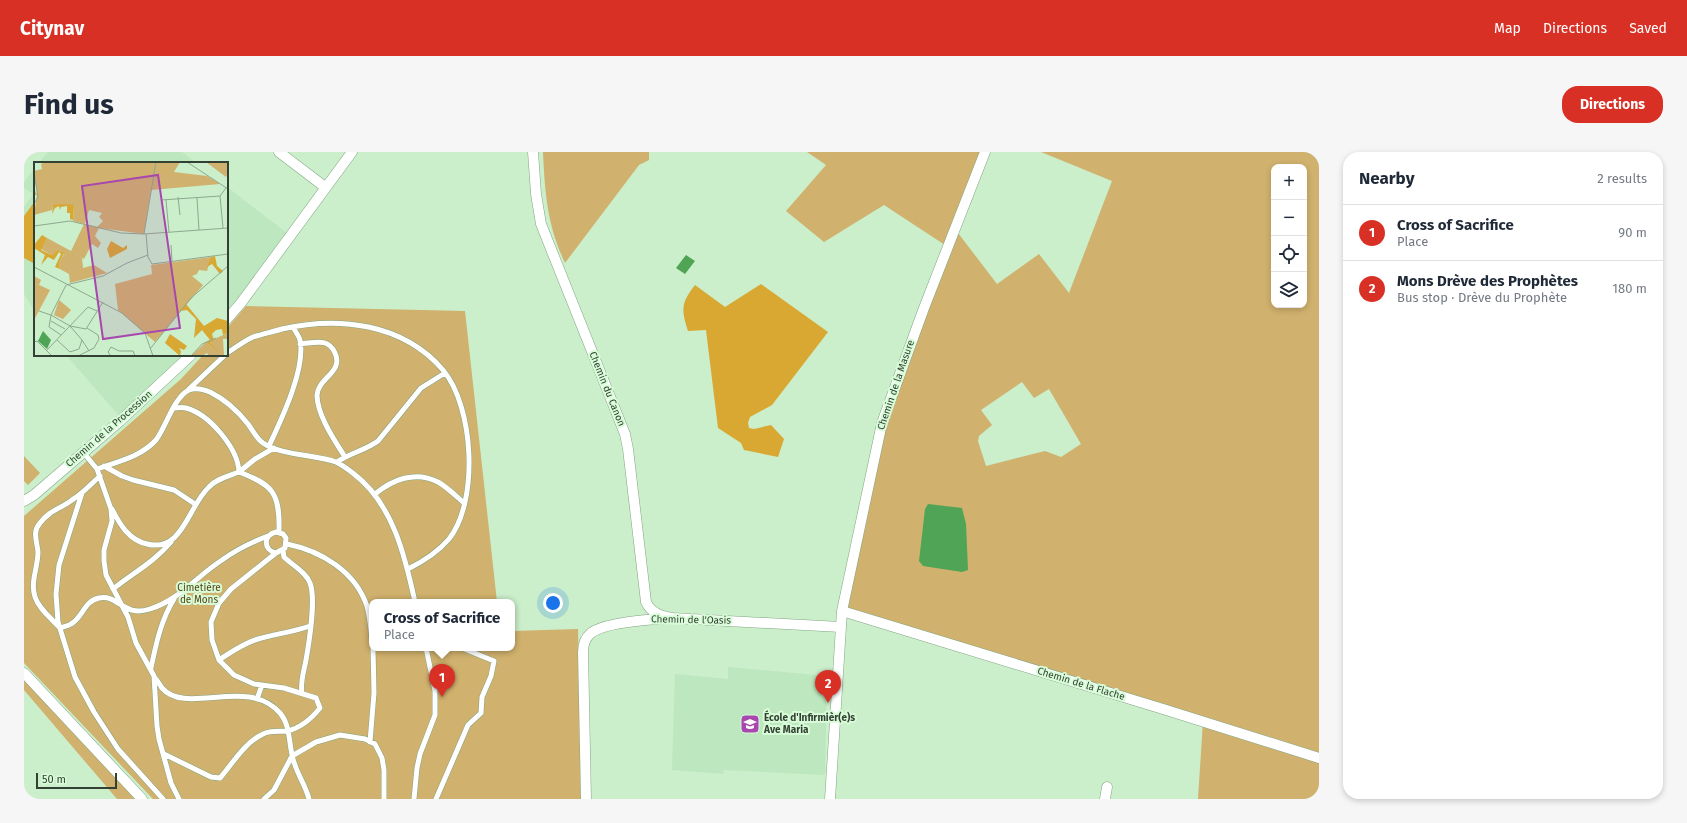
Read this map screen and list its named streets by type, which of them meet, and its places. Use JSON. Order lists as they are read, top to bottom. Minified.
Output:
{"streets":{"street":["Chemin de la Masure","Chemin du Canon","Chemin de la Procession","Chemin de l'Oasis","Chemin de la Flache"]},"crossings":[["Chemin de la Masure","Chemin de l'Oasis"],["Chemin de la Masure","Chemin de la Flache"],["Chemin du Canon","Chemin de l'Oasis"]],"parks":["Cimetière de Mons"],"places":{"school or university":["École d'Infirmièr(e)s Ave Maria"]},"scale_bar":"50 m","page":{"header":"Citynav","nav":["Map","Directions","Saved"],"buttons":"Directions","title":"Find us","heading":["Nearby","2 results"],"map_buttons":["+","−"],"list":[{"mark":"1","name":"Cross of Sacrifice","note":"Place","value":"90 m"},{"mark":"2","name":"Mons Drève des Prophètes","note":"Bus stop · Drève du Prophète","value":"180 m"}],"popup":["Cross of Sacrifice","Place"],"pins":["1","2"],"scale":"50 m"}}
